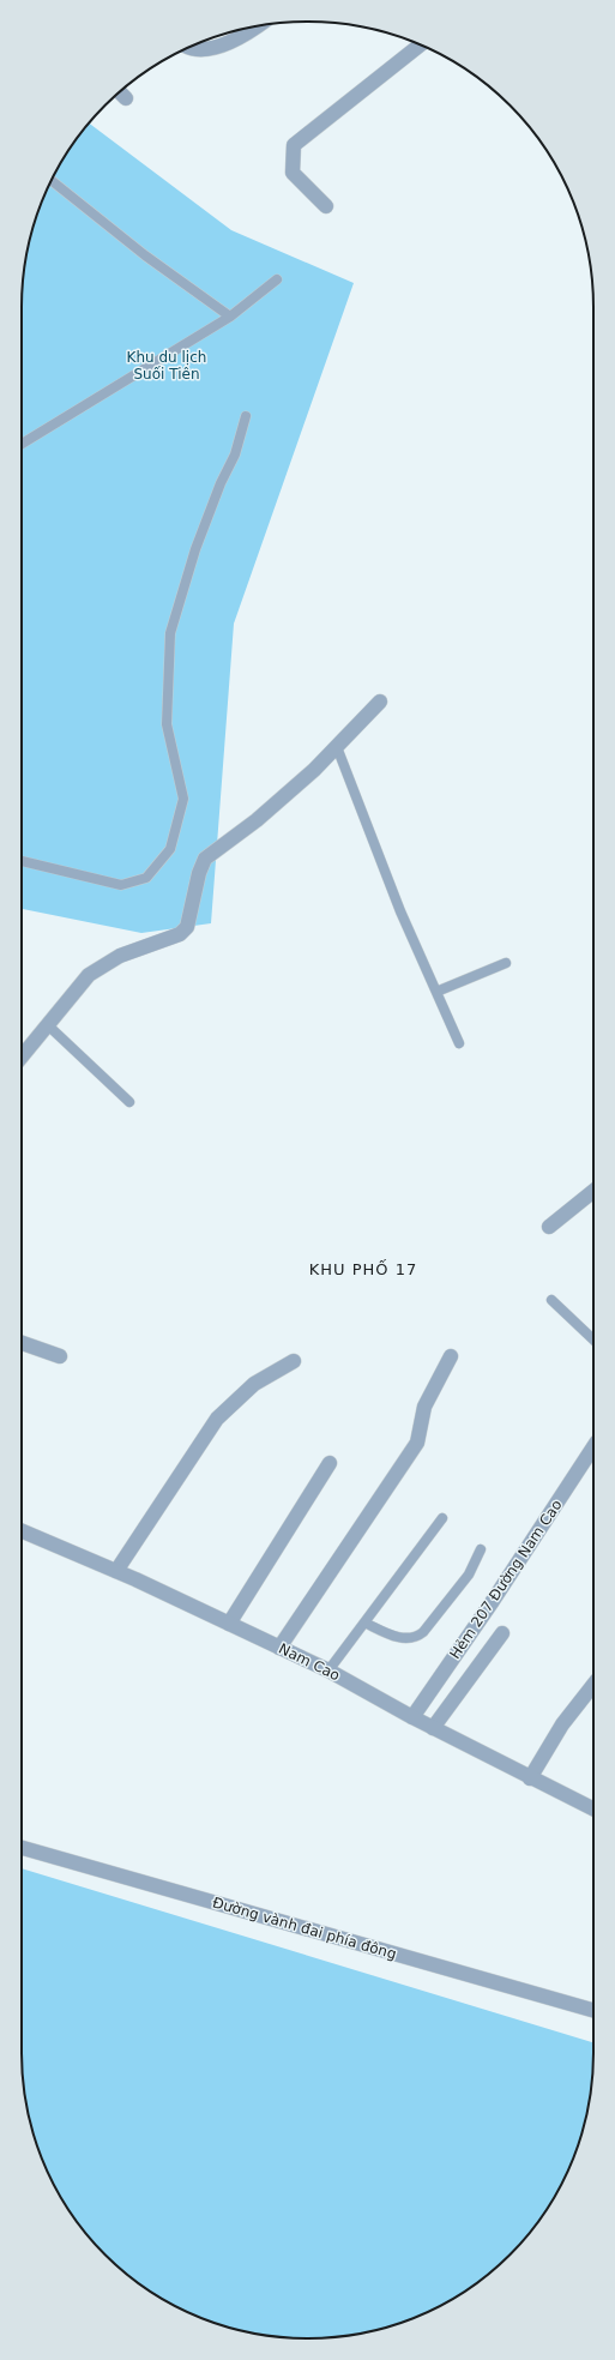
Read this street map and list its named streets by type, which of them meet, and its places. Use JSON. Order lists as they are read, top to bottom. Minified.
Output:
{"streets":{"street":["Hẻm 207 Đường Nam Cao","Nam Cao","Đường vành đai phía đông"]},"crossings":[["Hẻm 207 Đường Nam Cao","Nam Cao"]],"districts":["KHU PHỐ 17"],"parks":["Khu du lịch Suối Tiên"]}
